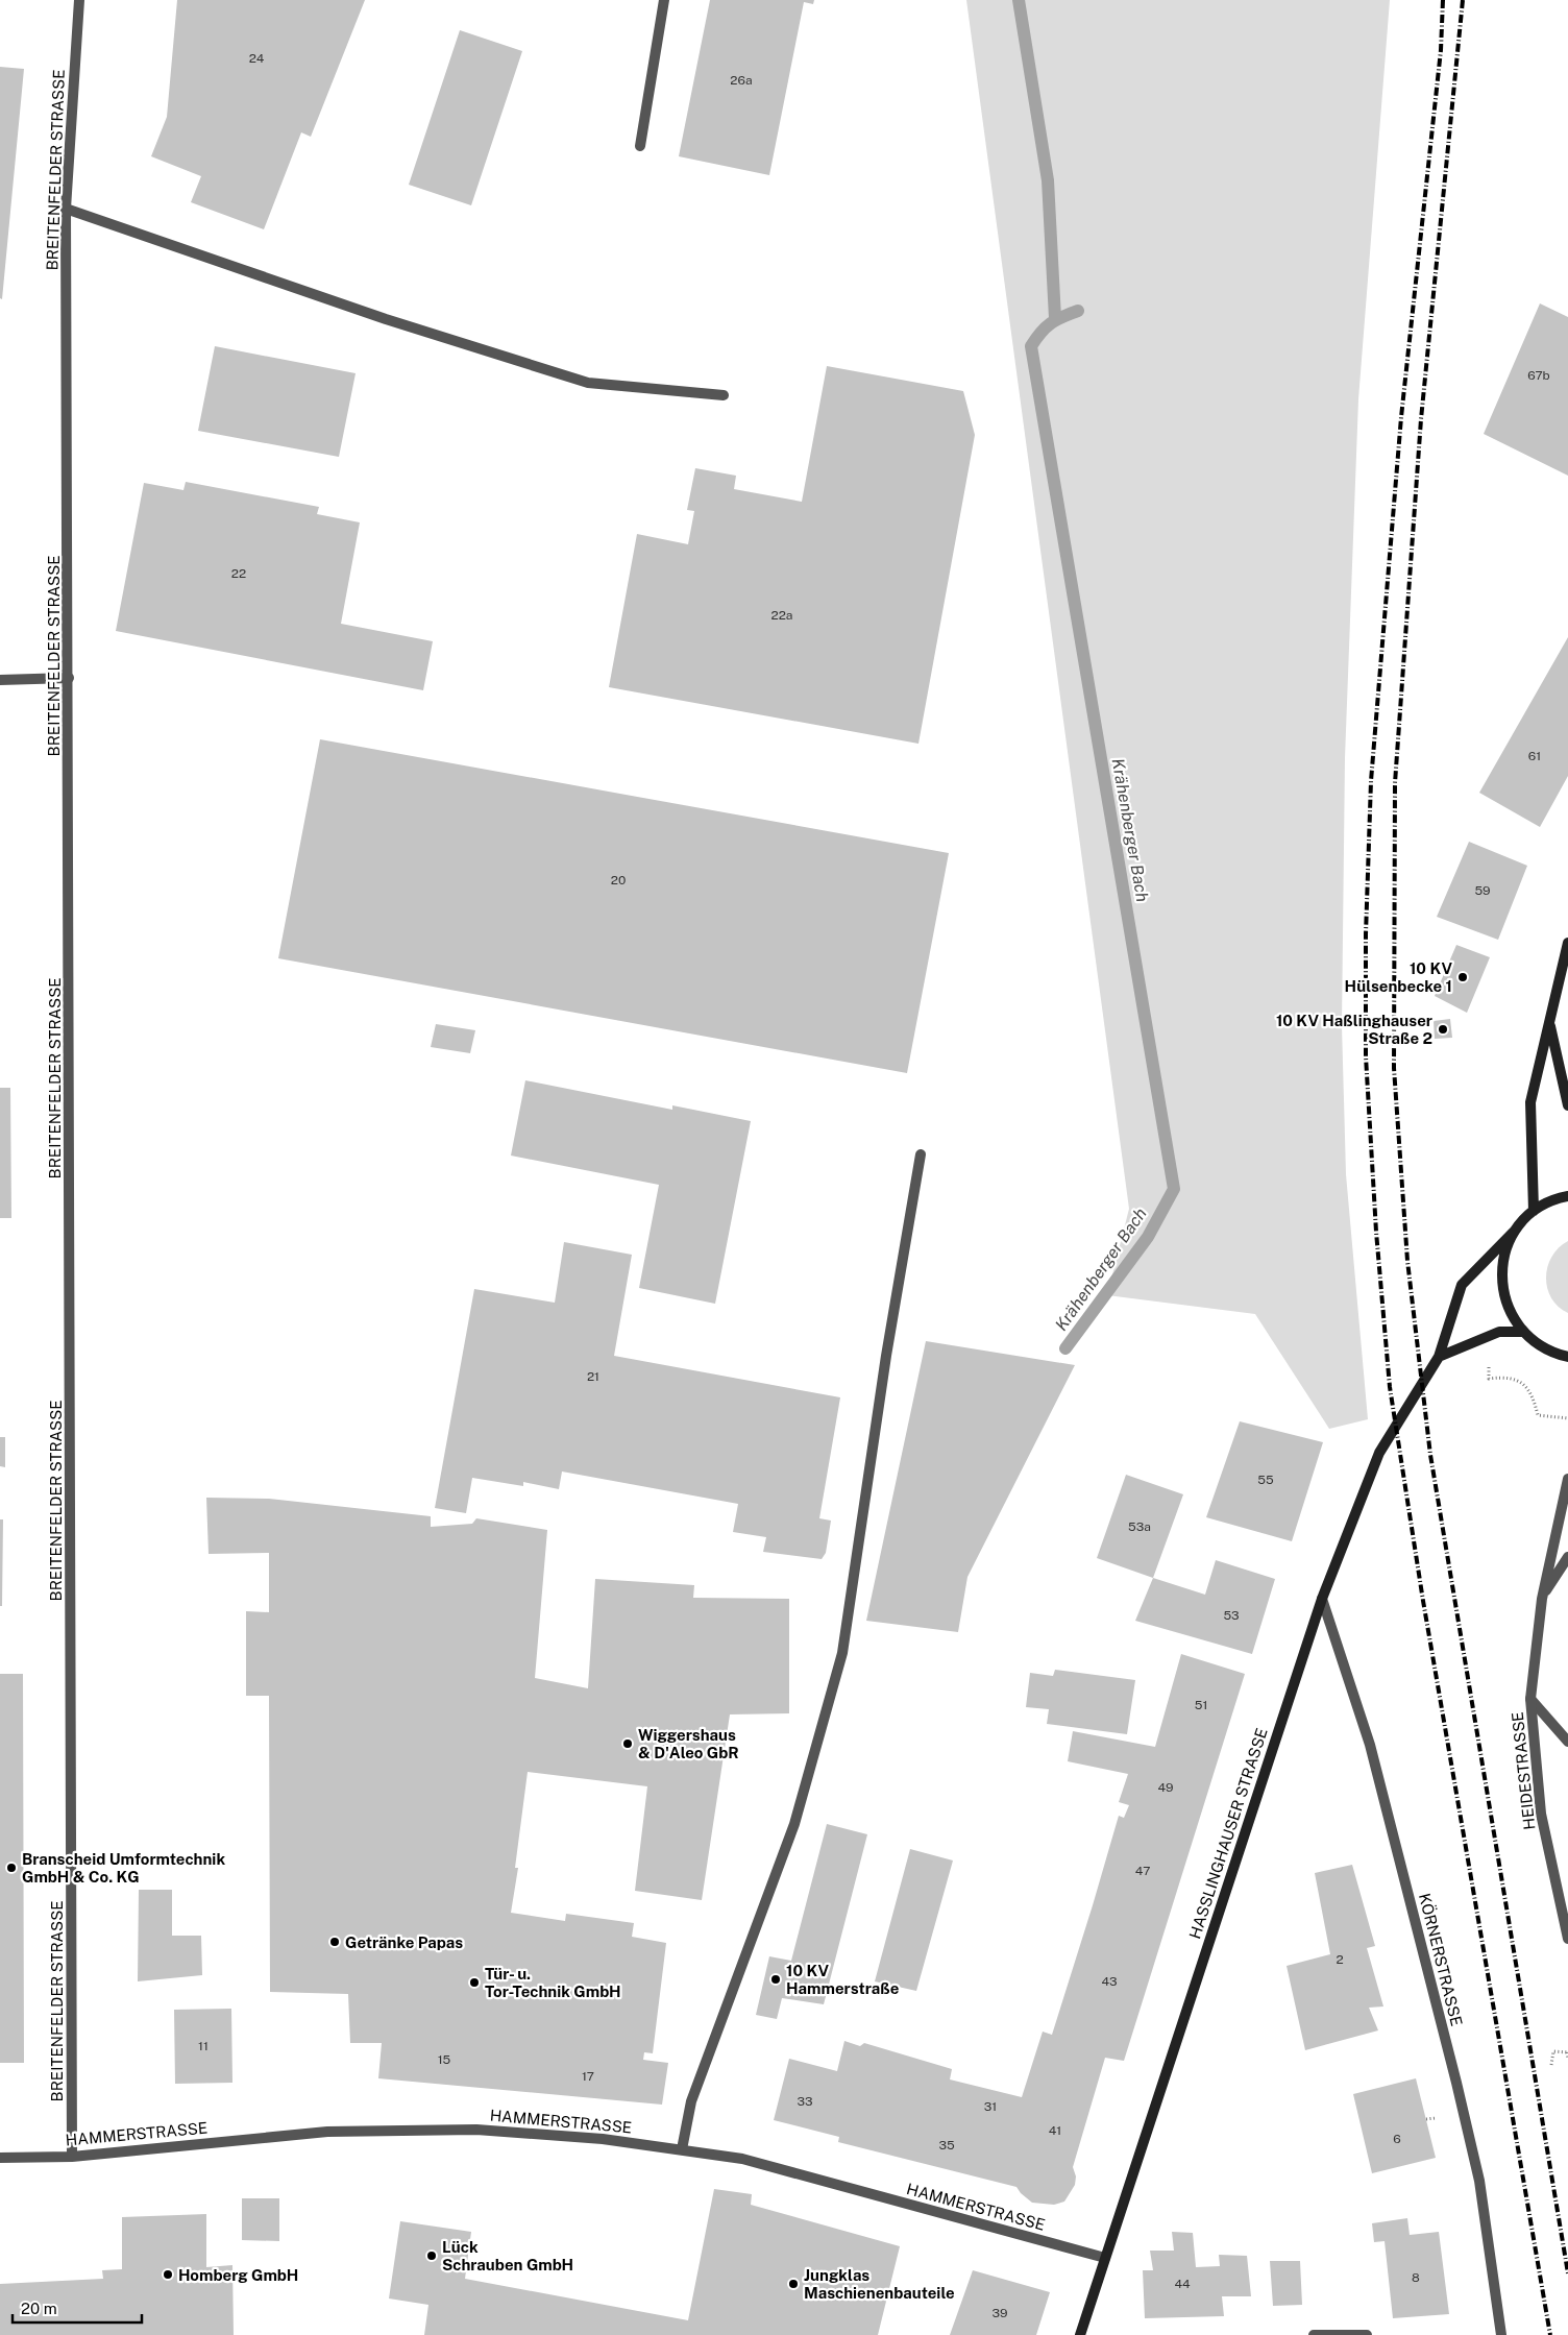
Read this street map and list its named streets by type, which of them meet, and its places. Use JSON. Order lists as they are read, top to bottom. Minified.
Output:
{"streets":{"main road":["HASSLINGHAUSER STRASSE"],"street":["BREITENFELDER STRASSE","HEIDESTRASSE","KÖRNERSTRASSE","HAMMERSTRASSE"]},"crossings":[["BREITENFELDER STRASSE","HAMMERSTRASSE"],["HASSLINGHAUSER STRASSE","KÖRNERSTRASSE"],["HASSLINGHAUSER STRASSE","HAMMERSTRASSE"]],"water":["Krähenberger Bach"],"places":["10 KV Hülsenbecke 1","10 KV Haßlinghauser Straße 2","Wiggershaus & D'Aleo GbR","Branscheid Umformtechnik GmbH & Co. KG","Getränke Papas","10 KV Hammerstraße","Tür- u. Tor-Technik GmbH","Lück Schrauben GmbH","Homberg GmbH","Jungklas Maschienenbauteile"],"house_numbers":["24","26a","67b","22","22a","61","20","59","21","55","53a","53","51","49","47","2","43","11","15","17","33","31","41","6","35","8","44","39"],"scale_bar":"20 m"}
